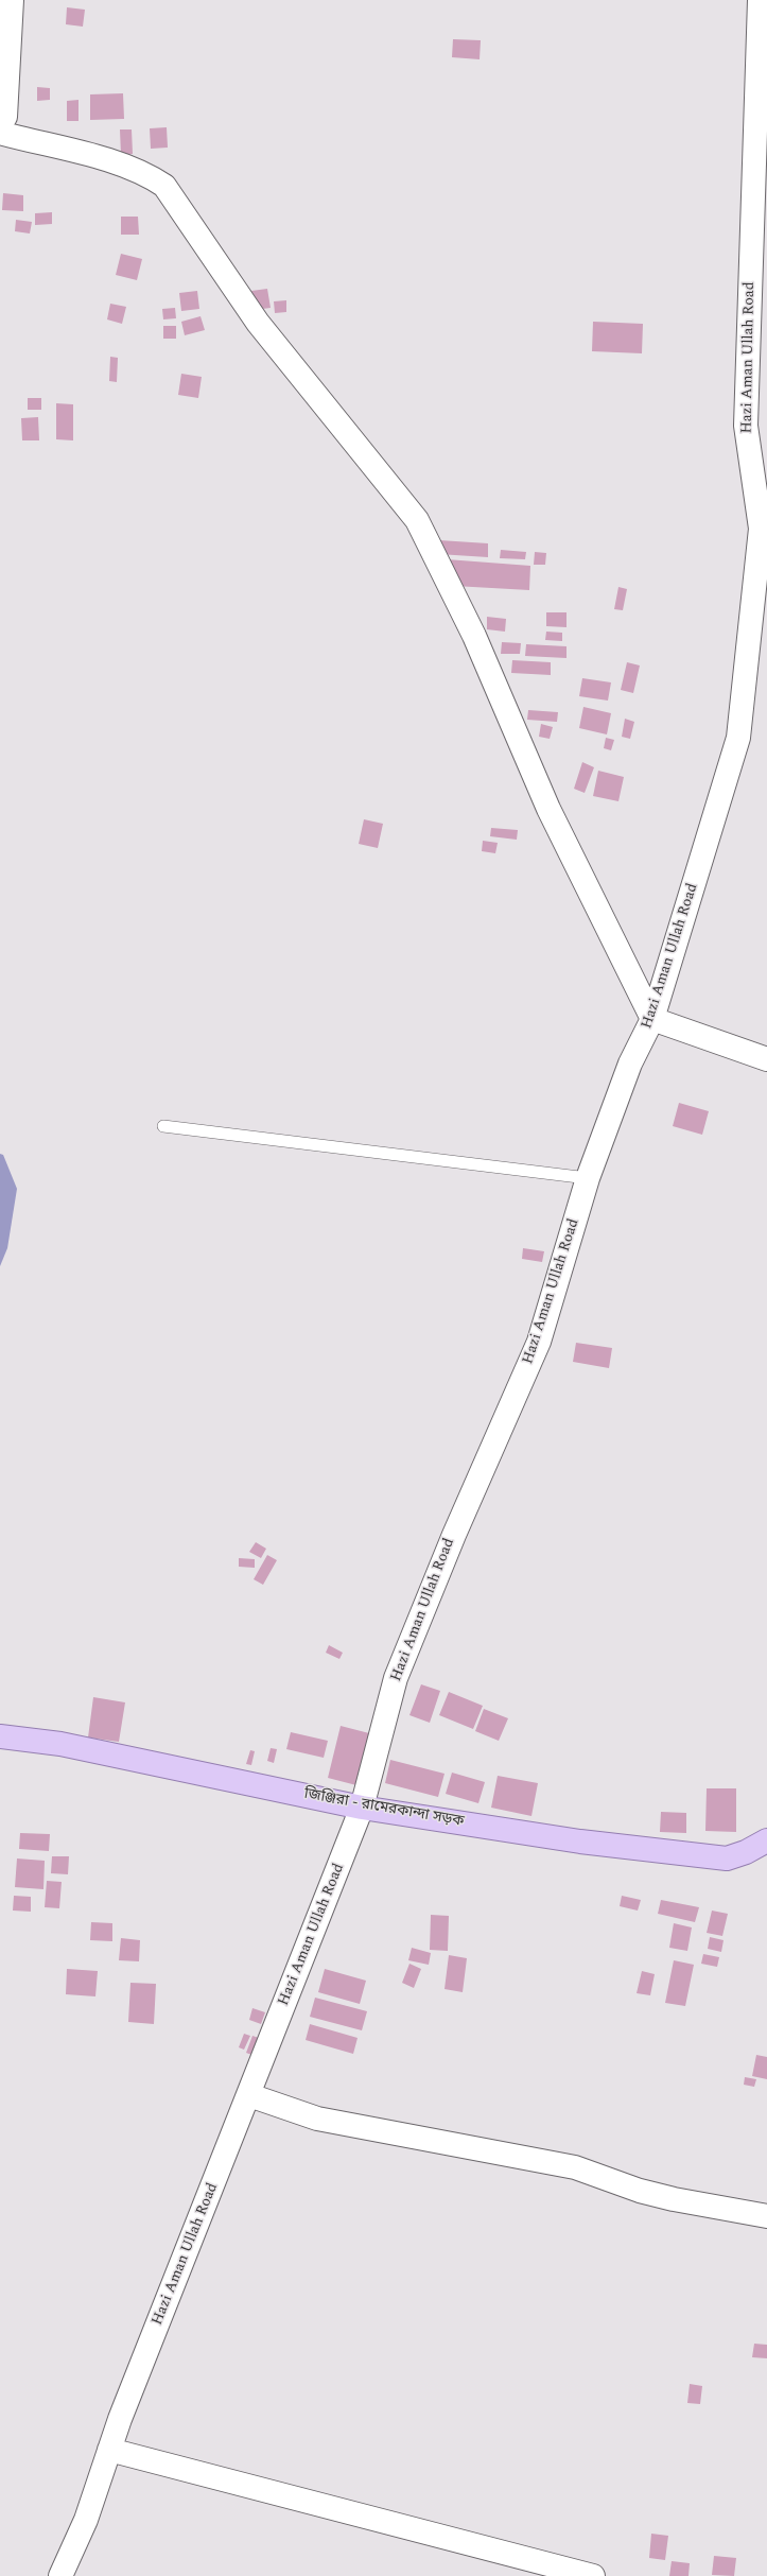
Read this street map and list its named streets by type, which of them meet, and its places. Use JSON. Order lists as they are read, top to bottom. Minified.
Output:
{"streets":{"main road":["জিঞ্জিরা - রামেরকান্দা সড়ক"],"street":["Hazi Aman Ullah Road"]},"crossings":[["Hazi Aman Ullah Road","জিঞ্জিরা - রামেরকান্দা সড়ক"]]}
